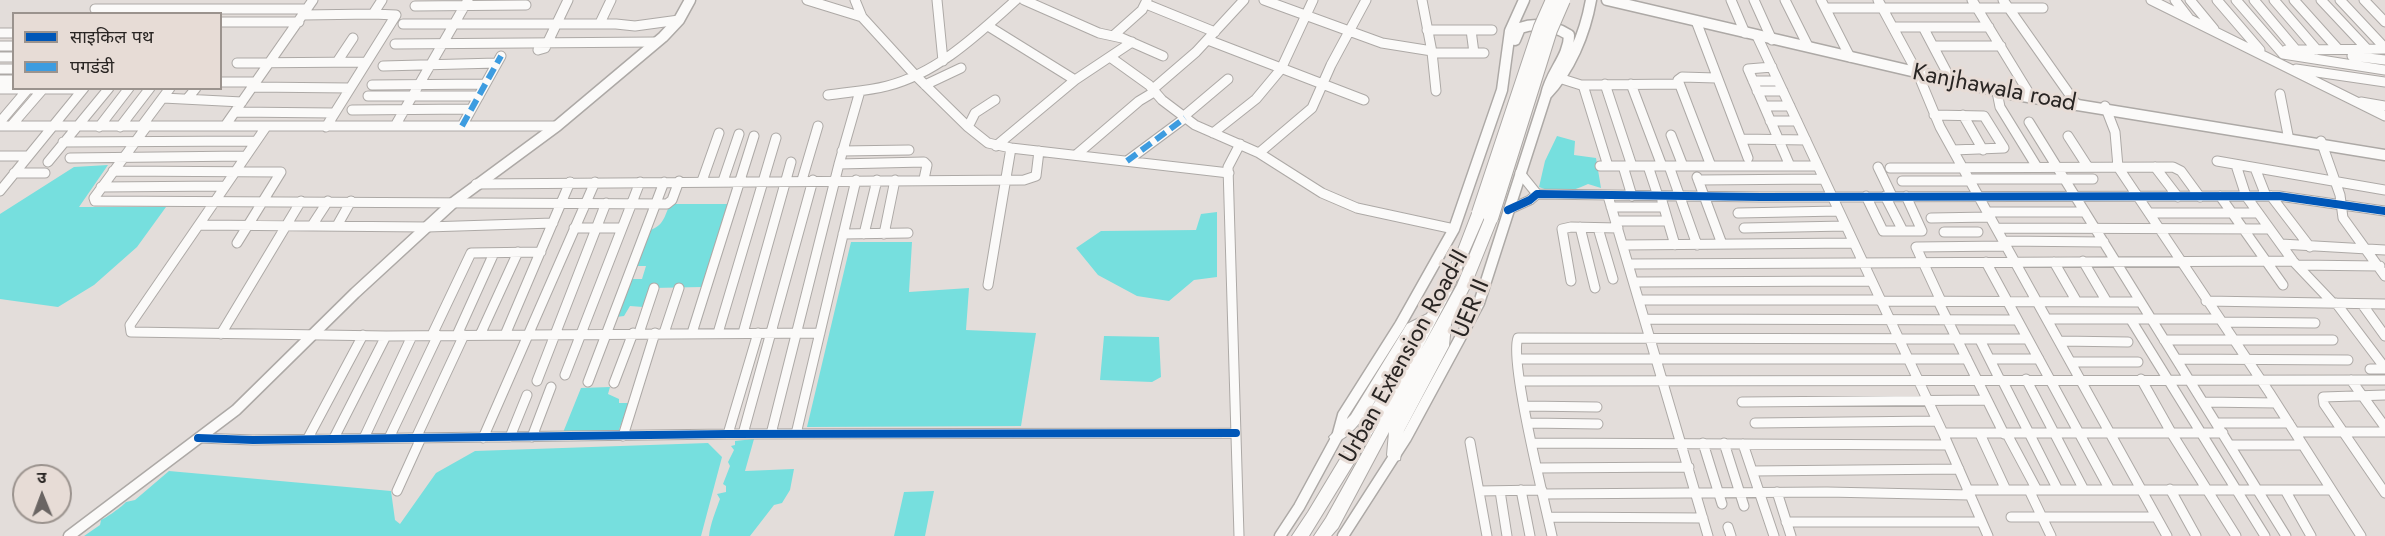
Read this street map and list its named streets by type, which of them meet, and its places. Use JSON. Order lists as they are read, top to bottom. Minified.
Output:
{"streets":{"highway":["Urban Extension Road-II"],"main road":["Kanjhawala road","UER II"]},"legend":["साइकिल पथ","पगडंडी"],"north":"top"}
